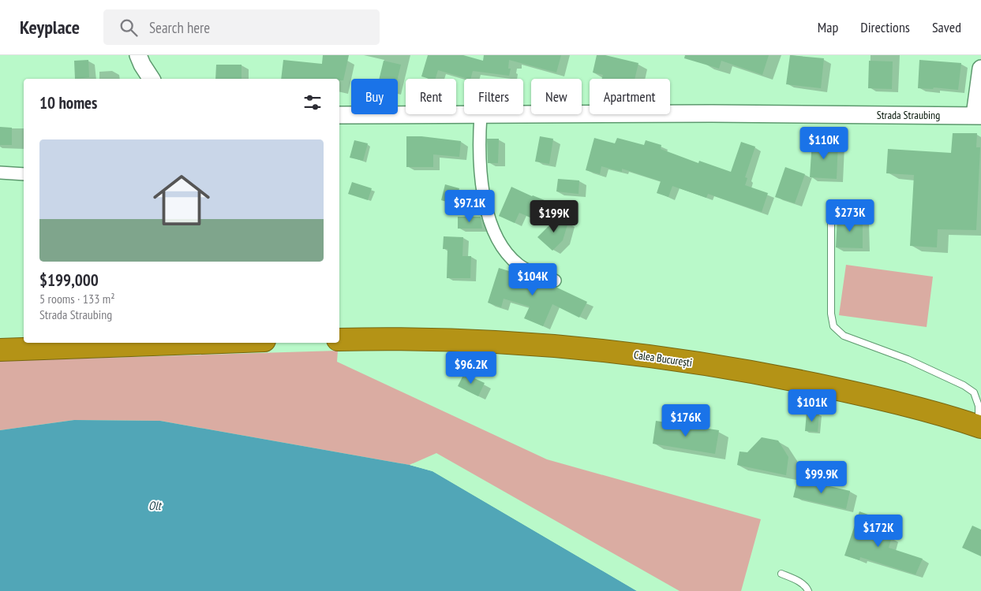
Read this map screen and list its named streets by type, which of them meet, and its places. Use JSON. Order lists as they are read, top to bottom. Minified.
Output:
{"streets":{"highway":["Calea București"],"main road":["Strada Straubing"]},"water":["Olt"],"page":{"header":"Keyplace","search":"Search here","nav":["Map","Directions","Saved"],"chip":["Buy","Rent","Filters","New","Apartment"],"heading":"10 homes","list":[{"name":"$199,000","note":"5 rooms · 133 m² · Strada Straubing"}],"price":["$110K","$97.1K","$273K","$199K","$104K","$96.2K","$101K","$176K","$99.9K","$172K"]}}
